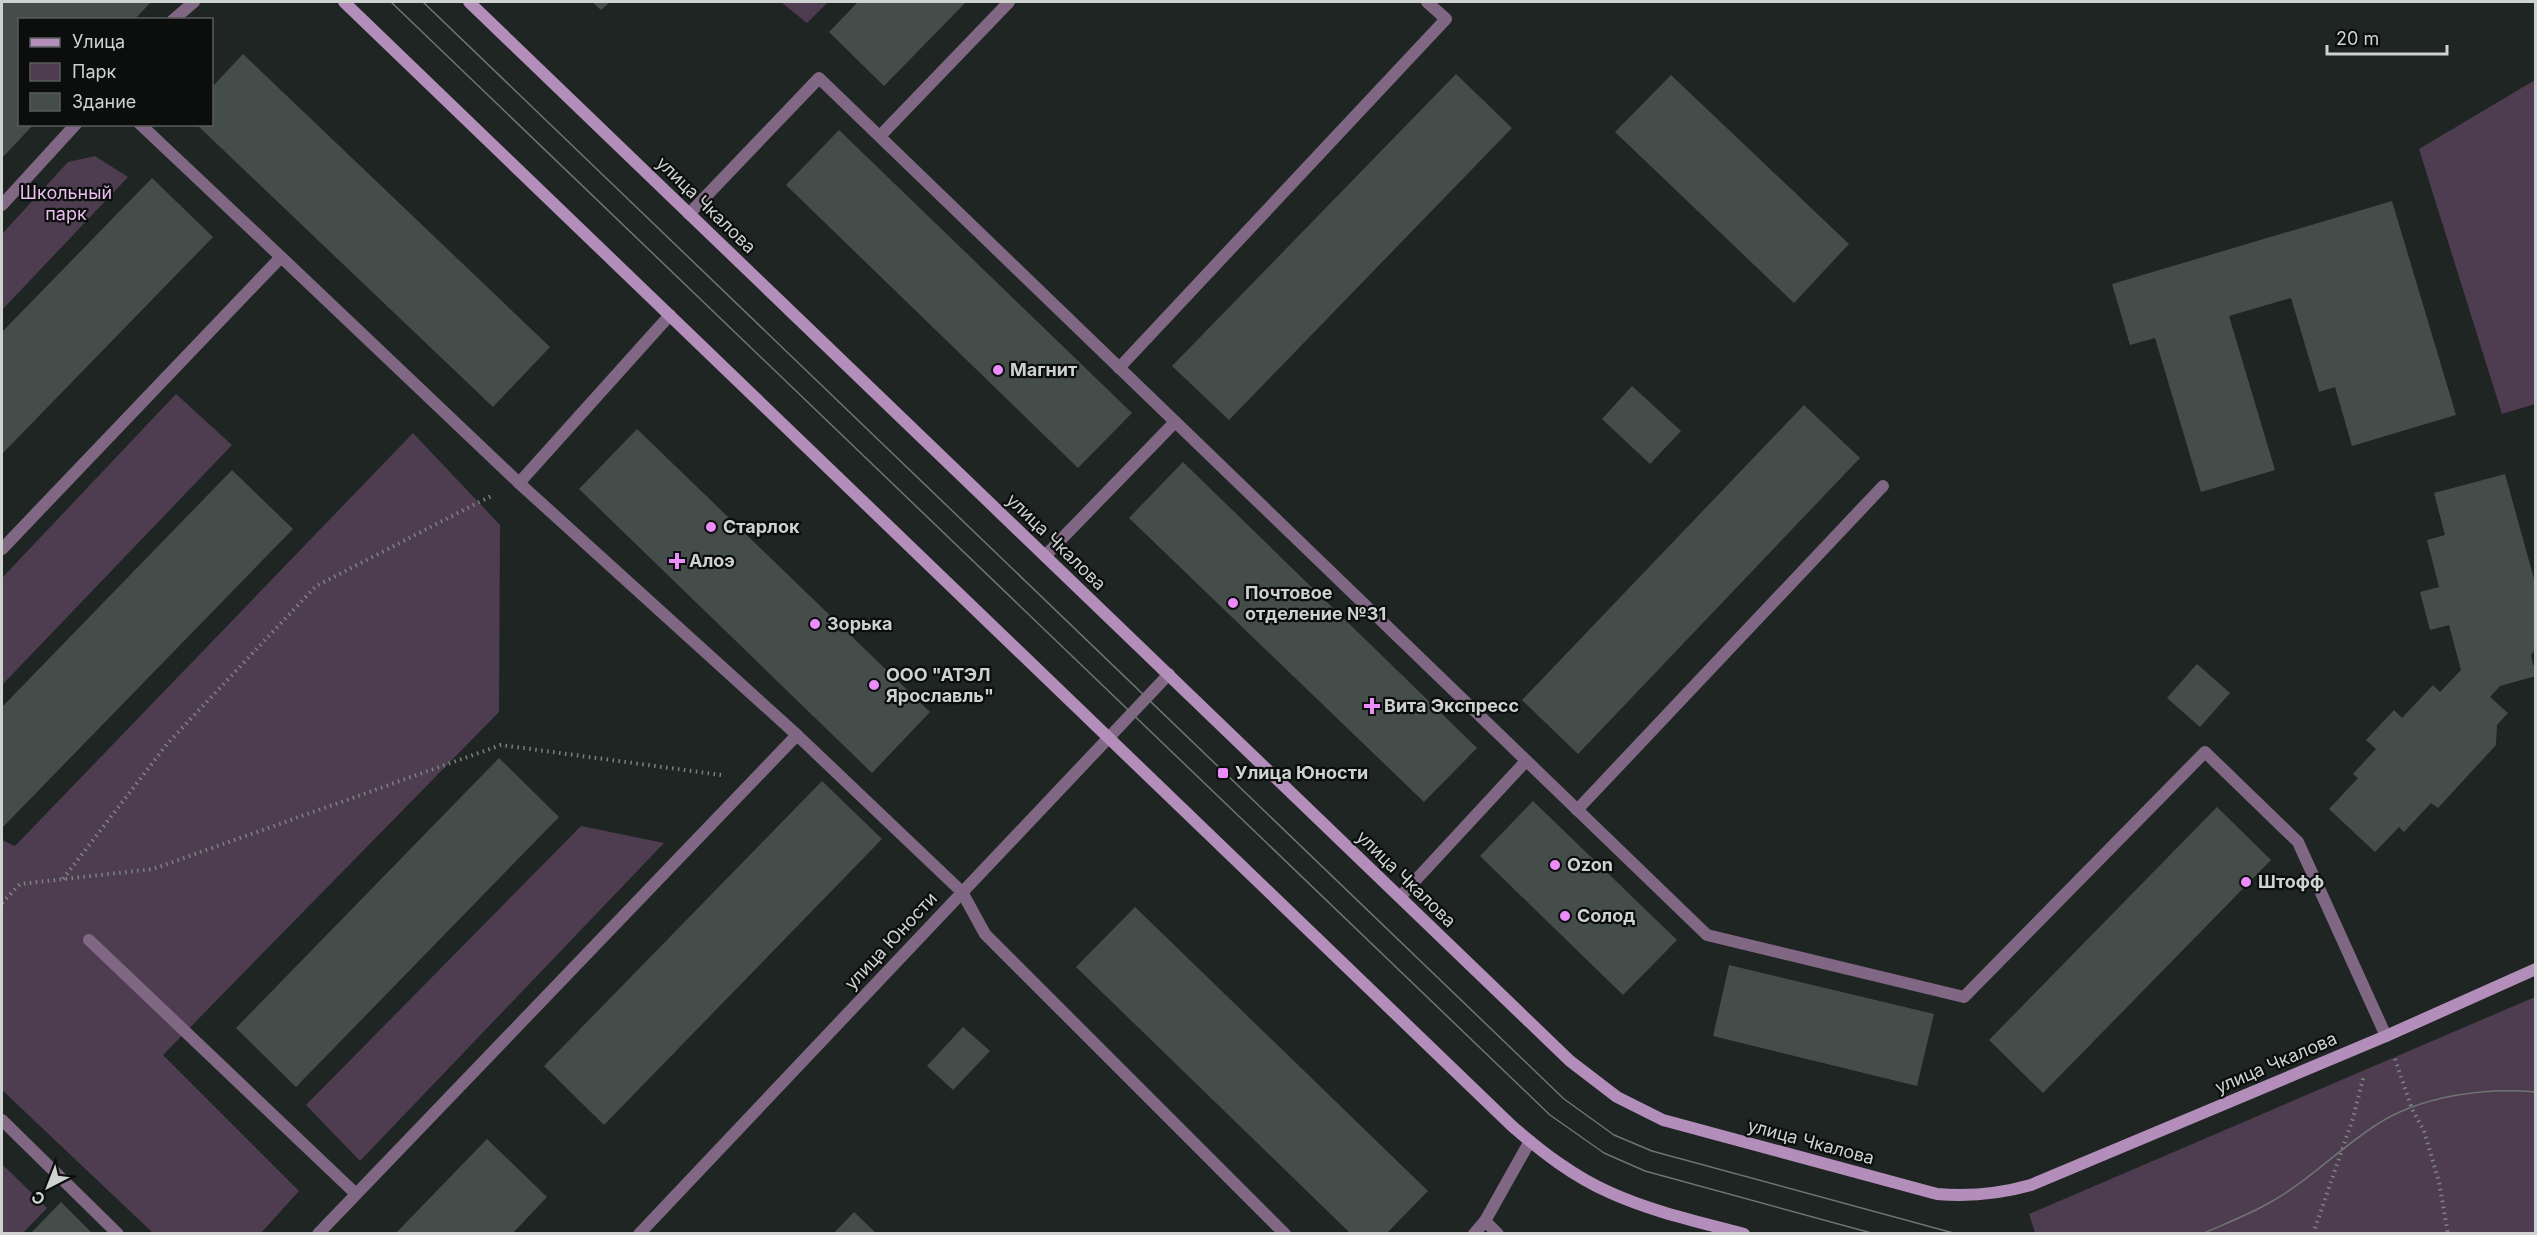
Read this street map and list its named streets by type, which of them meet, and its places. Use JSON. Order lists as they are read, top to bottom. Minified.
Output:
{"streets":{"street":["улица Чкалова","улица Юности"]},"crossings":[["улица Чкалова","улица Юности"]],"parks":["Школьный парк"],"places":{"other":["Магнит","Старлок","Почтовое отделение №31","Зорька","ООО \"АТЭЛ Ярославль\"","Ozon","Штофф","Солод"],"health":["Алоэ","Вита Экспресс"],"transit":["Улица Юности"]},"legend":["Улица","Парк","Здание"],"scale_bar":"20 m","north":"bottom left"}
